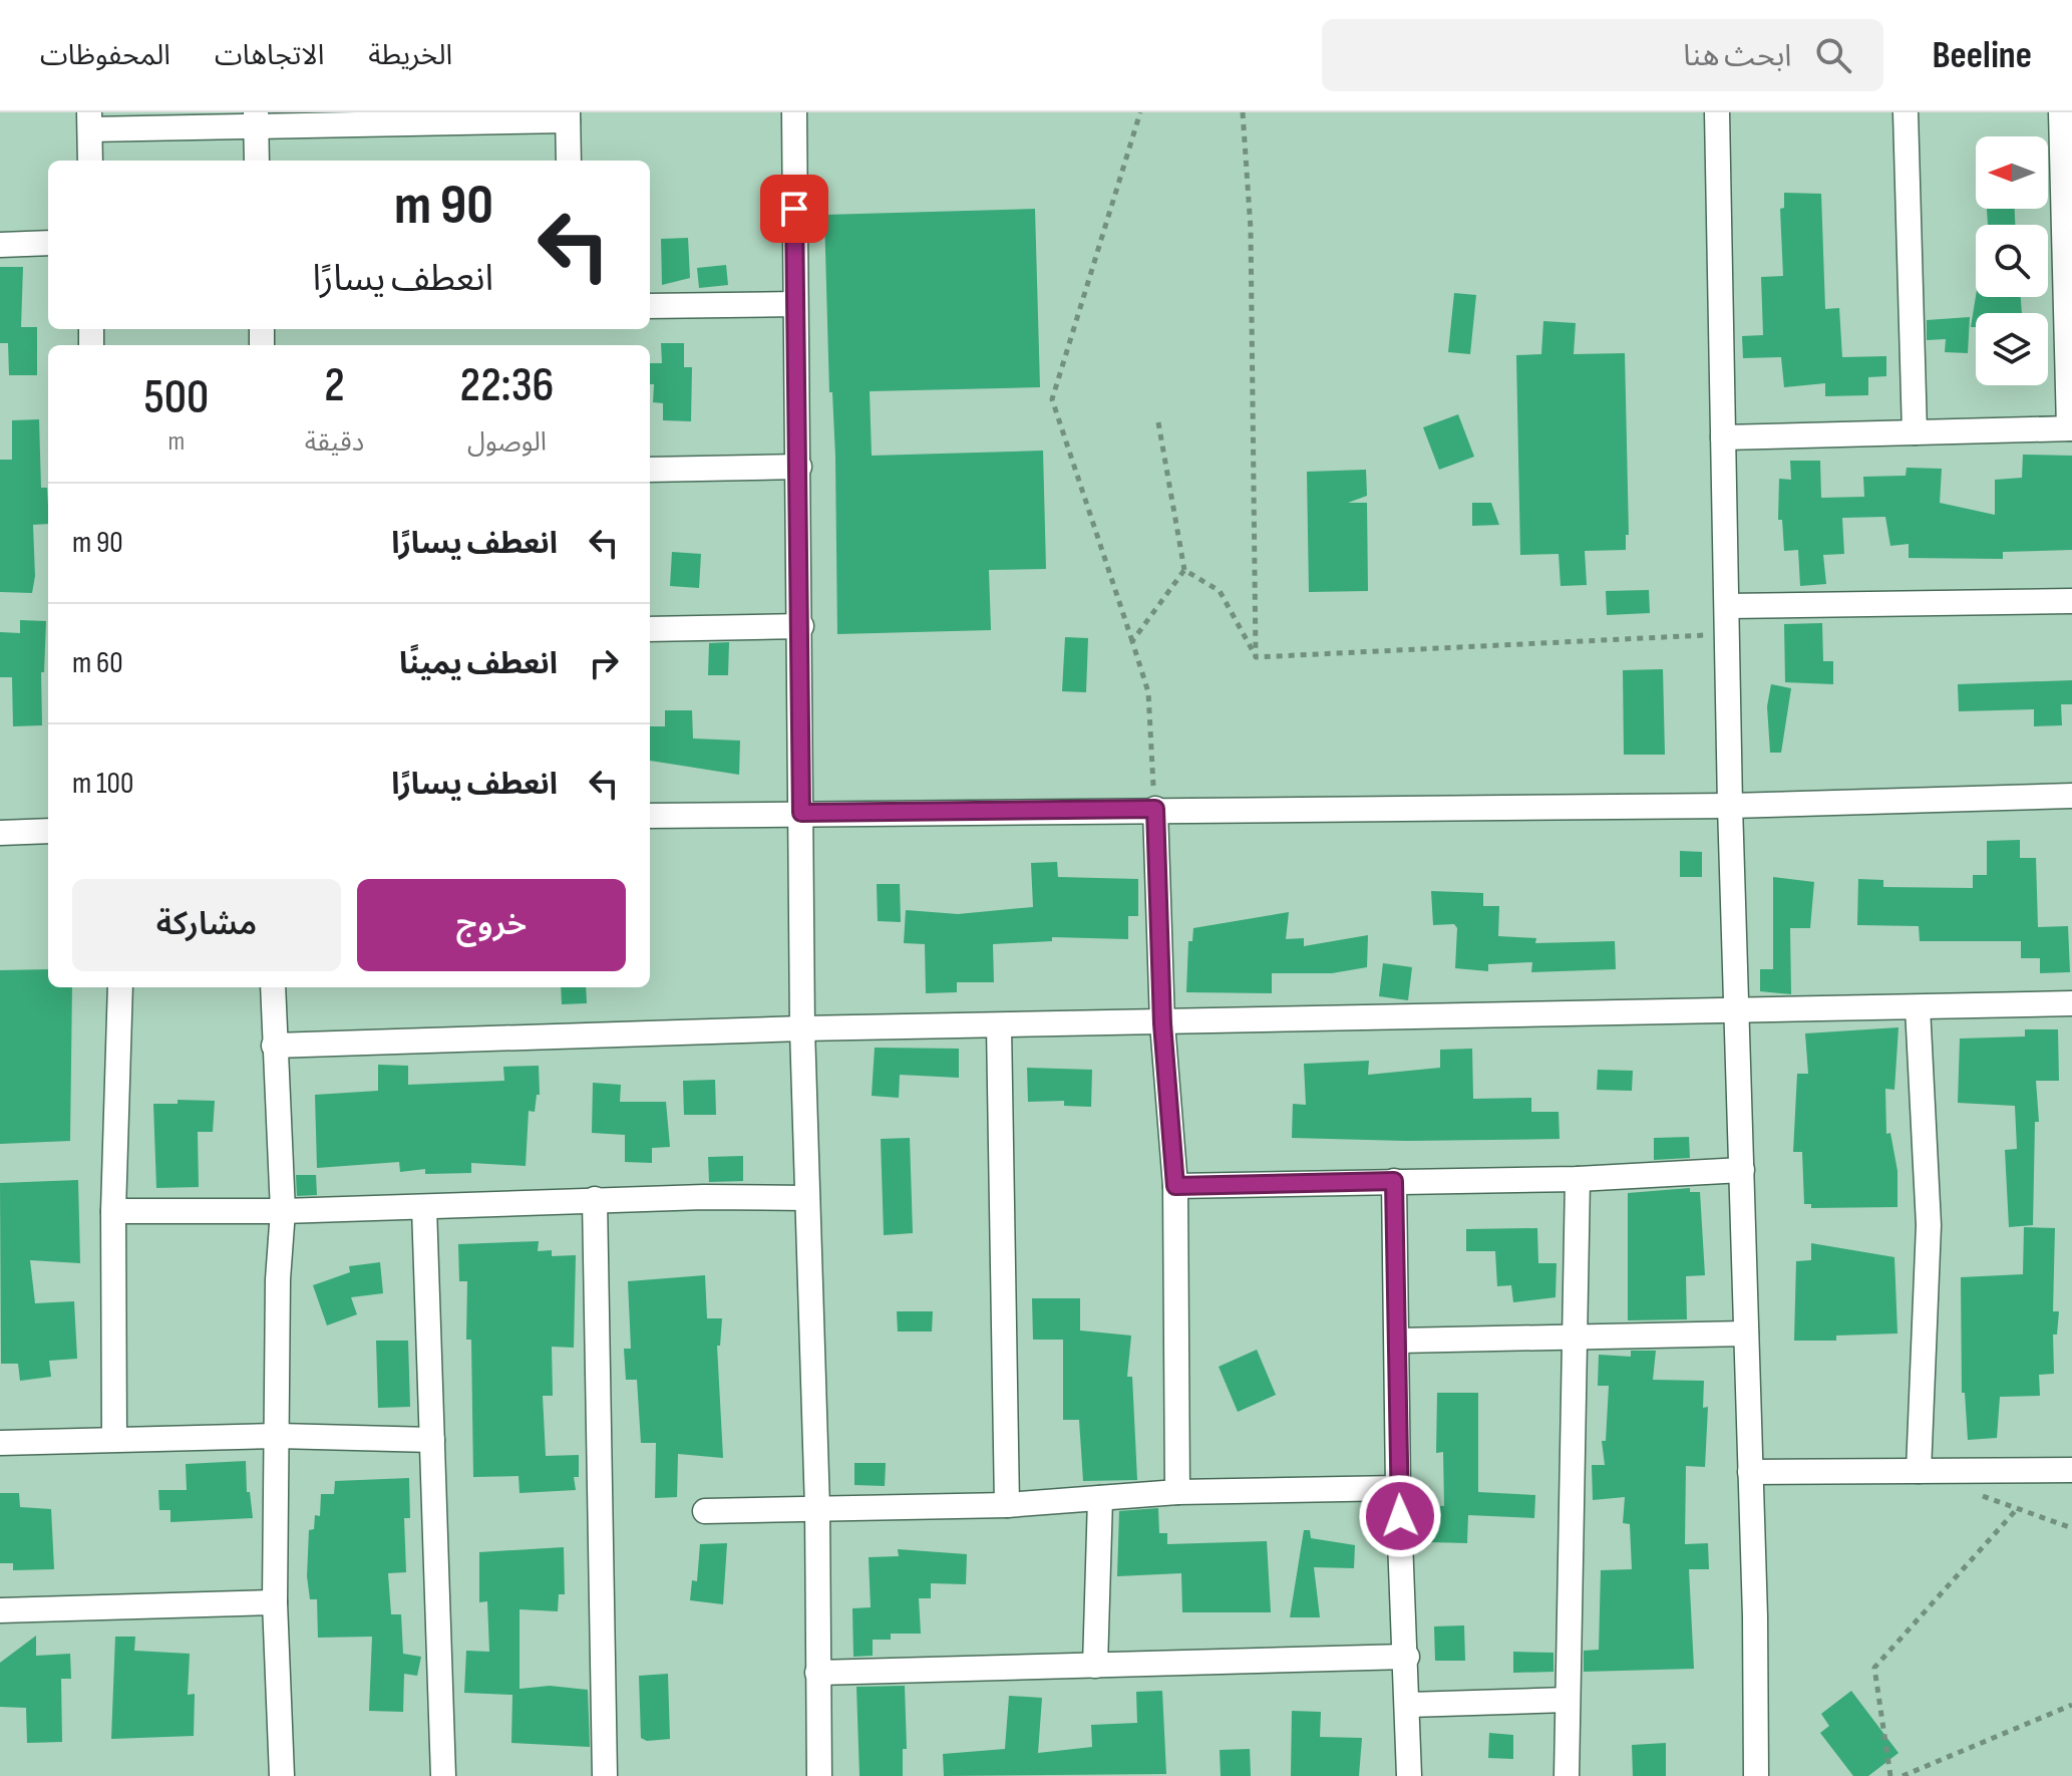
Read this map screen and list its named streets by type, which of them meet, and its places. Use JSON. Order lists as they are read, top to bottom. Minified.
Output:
{"north":"left","page":{"header":"Beeline","search":"ابحث هنا","nav":["الخريطة","الاتجاهات","المحفوظات"],"turn":["90 m","انعطف يسارًا"],"eta":["22:36","الوصول","2","دقيقة","500","m"],"list":[{"name":"انعطف يسارًا","value":"90 m"},{"name":"انعطف يمينًا","value":"60 m"},{"name":"انعطف يسارًا","value":"100 m"}],"buttons":["خروج","مشاركة"]}}
